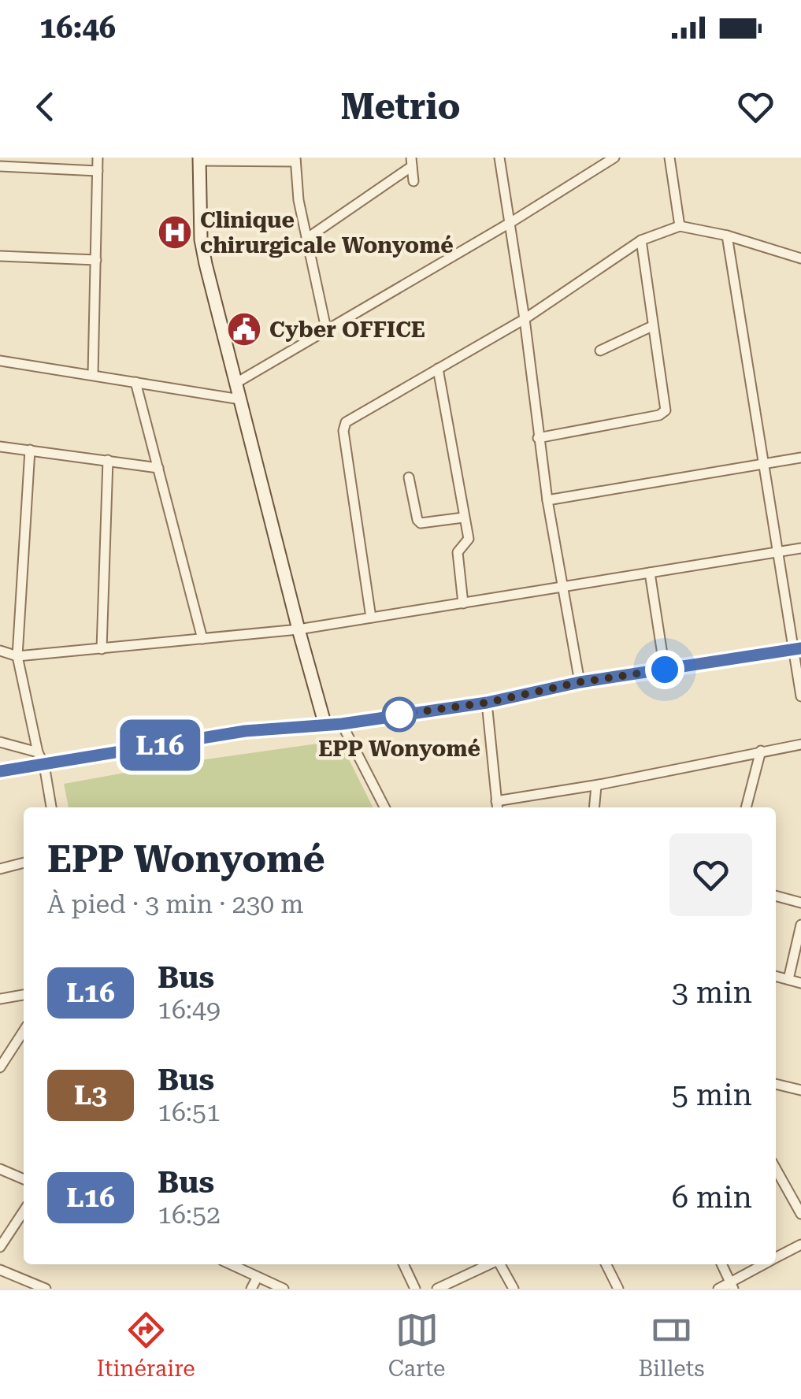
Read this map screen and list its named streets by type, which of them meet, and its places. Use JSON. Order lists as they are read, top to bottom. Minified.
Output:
{"places":{"hospital":["Clinique chirurgicale Wonyomé"],"public building":["Cyber OFFICE"],"other":["EPP Wonyomé"]},"lines":["bus line L16"],"page":{"status":"16:46","header":"Metrio","on_map":"L16","heading":["EPP Wonyomé","À pied · 3 min · 230 m"],"list":[{"mark":"L16","name":"Bus","note":"16:49","value":"3 min"},{"mark":"L3","name":"Bus","note":"16:51","value":"5 min"},{"mark":"L16","name":"Bus","note":"16:52","value":"6 min"}],"tabs":["Itinéraire","Carte","Billets"]}}
